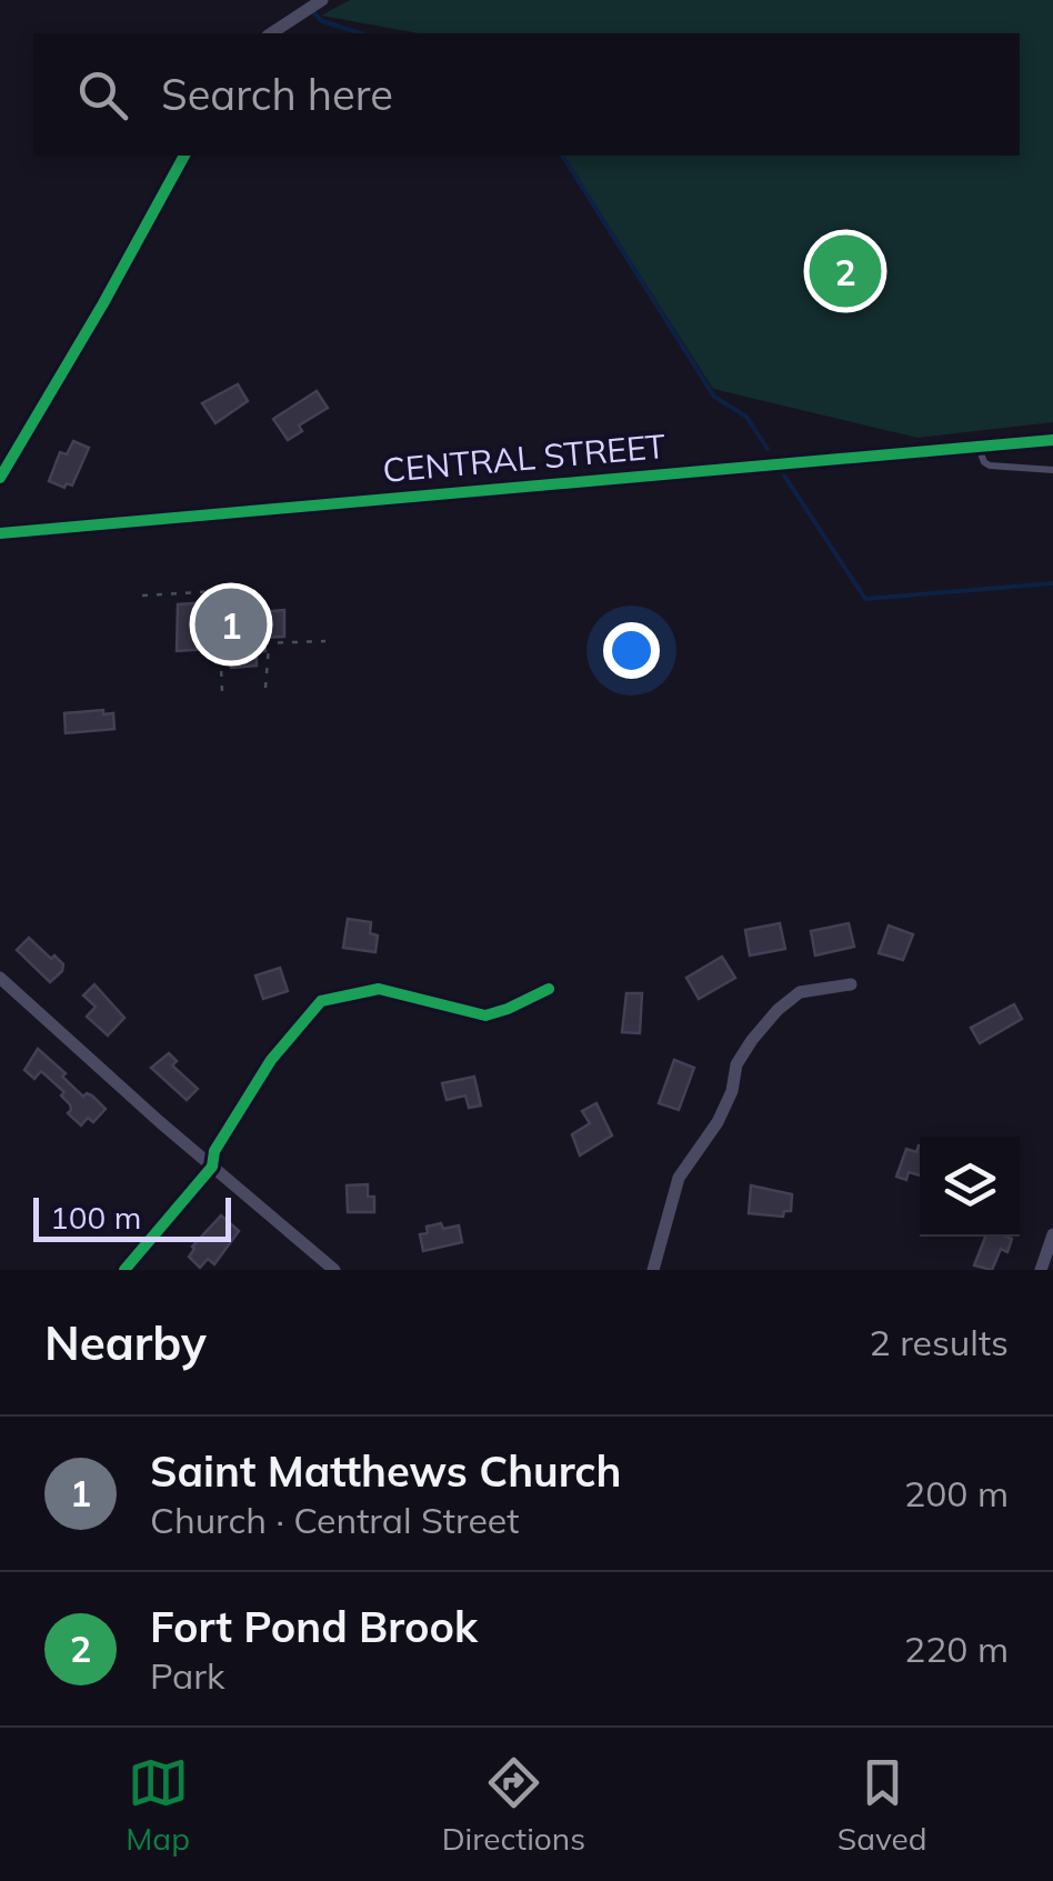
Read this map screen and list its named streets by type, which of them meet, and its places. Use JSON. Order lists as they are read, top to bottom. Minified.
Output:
{"streets":{"street":["CENTRAL STREET"]},"scale_bar":"100 m","page":{"search":"Search here","pins":["2","1"],"scale":"100 m","heading":["Nearby","2 results"],"list":[{"mark":"1","name":"Saint Matthews Church","note":"Church · Central Street","value":"200 m"},{"mark":"2","name":"Fort Pond Brook","note":"Park","value":"220 m"}],"nav":["Map","Directions","Saved"]}}
